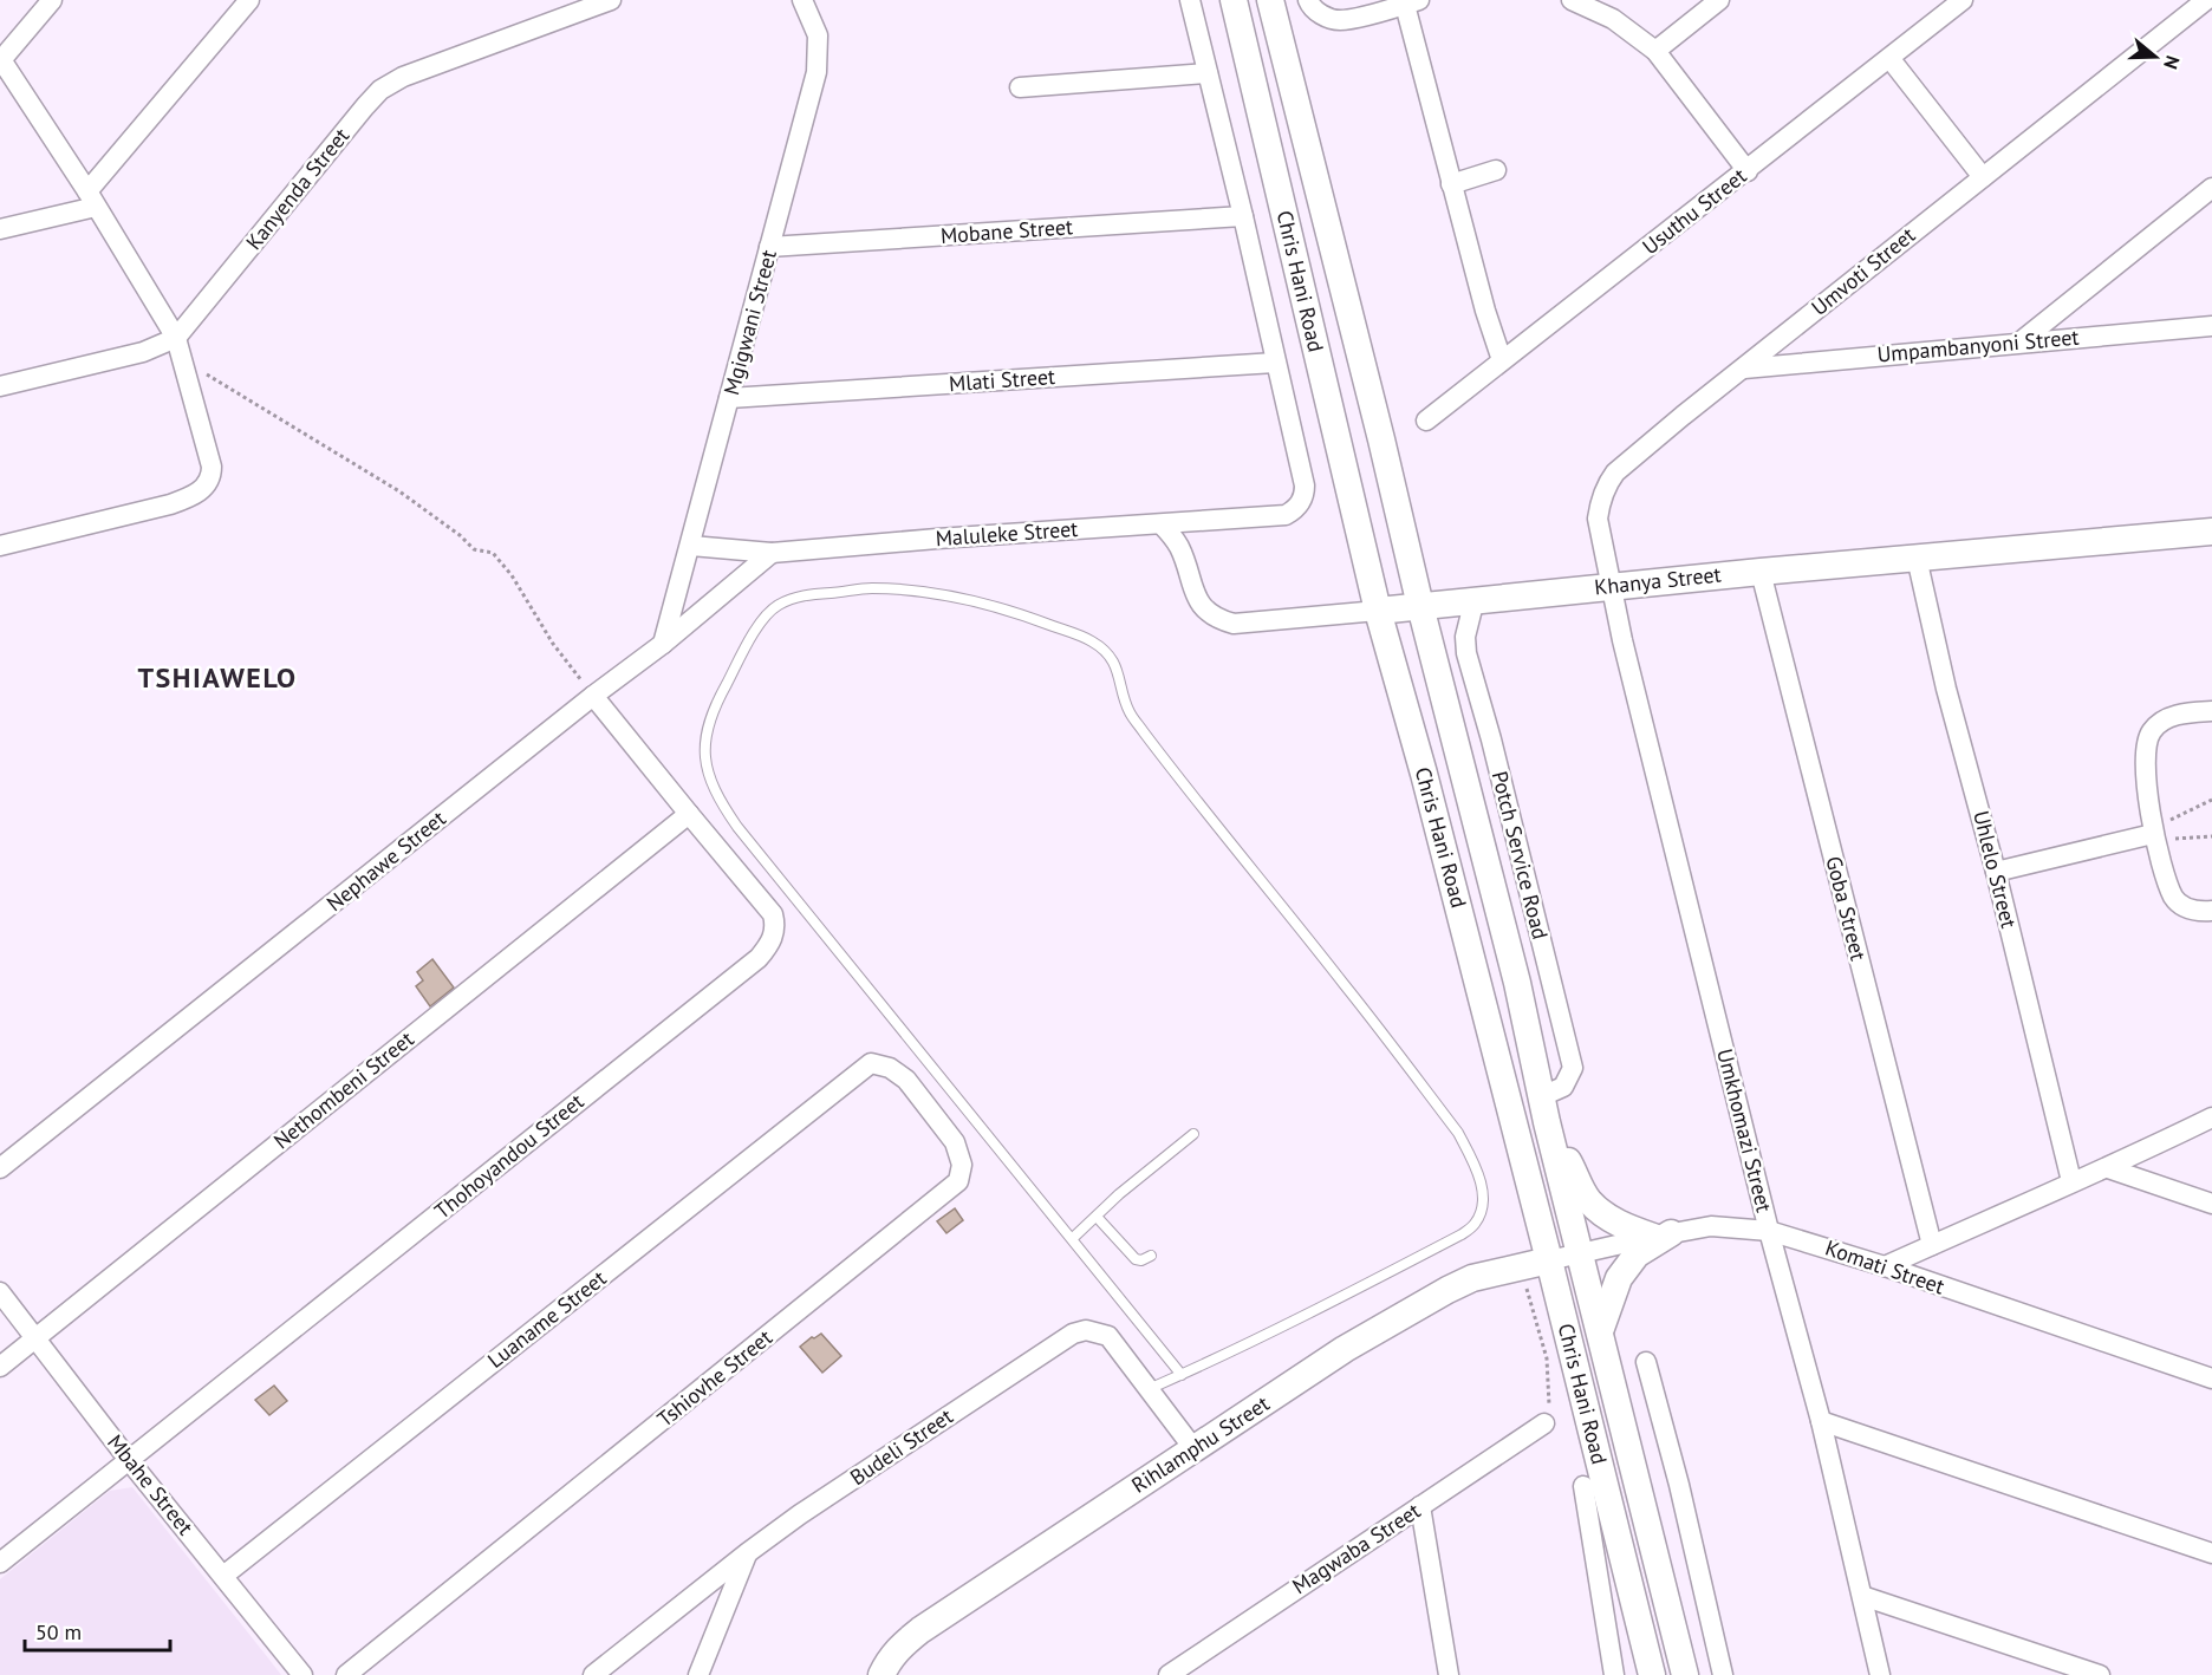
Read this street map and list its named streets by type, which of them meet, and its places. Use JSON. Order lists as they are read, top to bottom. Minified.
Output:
{"streets":{"main road":["Chris Hani Road","Khanya Street","Rihlamphu Street"],"street":["Kanyenda Street","Usuthu Street","Mobane Street","Umvoti Street","Mgigwani Street","Umpambanyoni Street","Mlati Street","Maluleke Street","Potch Service Road","Nephawe Street","Uhlelo Street","Goba Street","Nethombeni Street","Umkhomazi Street","Thohoyandou Street","Komati Street","Luaname Street","Tshiovhe Street","Budeli Street","Mbahe Street","Magwaba Street"]},"crossings":[["Mobane Street","Mgigwani Street"],["Umvoti Street","Umpambanyoni Street"],["Umvoti Street","Khanya Street"],["Umvoti Street","Umkhomazi Street"],["Chris Hani Road","Khanya Street"],["Chris Hani Road","Potch Service Road"],["Chris Hani Road","Komati Street"],["Chris Hani Road","Rihlamphu Street"],["Mgigwani Street","Mlati Street"],["Mgigwani Street","Maluleke Street"],["Mgigwani Street","Nephawe Street"],["Mlati Street","Maluleke Street"],["Maluleke Street","Khanya Street"],["Maluleke Street","Nephawe Street"],["Khanya Street","Potch Service Road"],["Khanya Street","Uhlelo Street"],["Khanya Street","Goba Street"],["Khanya Street","Umkhomazi Street"],["Nephawe Street","Thohoyandou Street"],["Nethombeni Street","Thohoyandou Street"],["Nethombeni Street","Mbahe Street"],["Umkhomazi Street","Komati Street"],["Thohoyandou Street","Mbahe Street"],["Komati Street","Rihlamphu Street"],["Luaname Street","Tshiovhe Street"],["Luaname Street","Mbahe Street"],["Rihlamphu Street","Budeli Street"]],"districts":["TSHIAWELO"],"scale_bar":"50 m","north":"right"}
